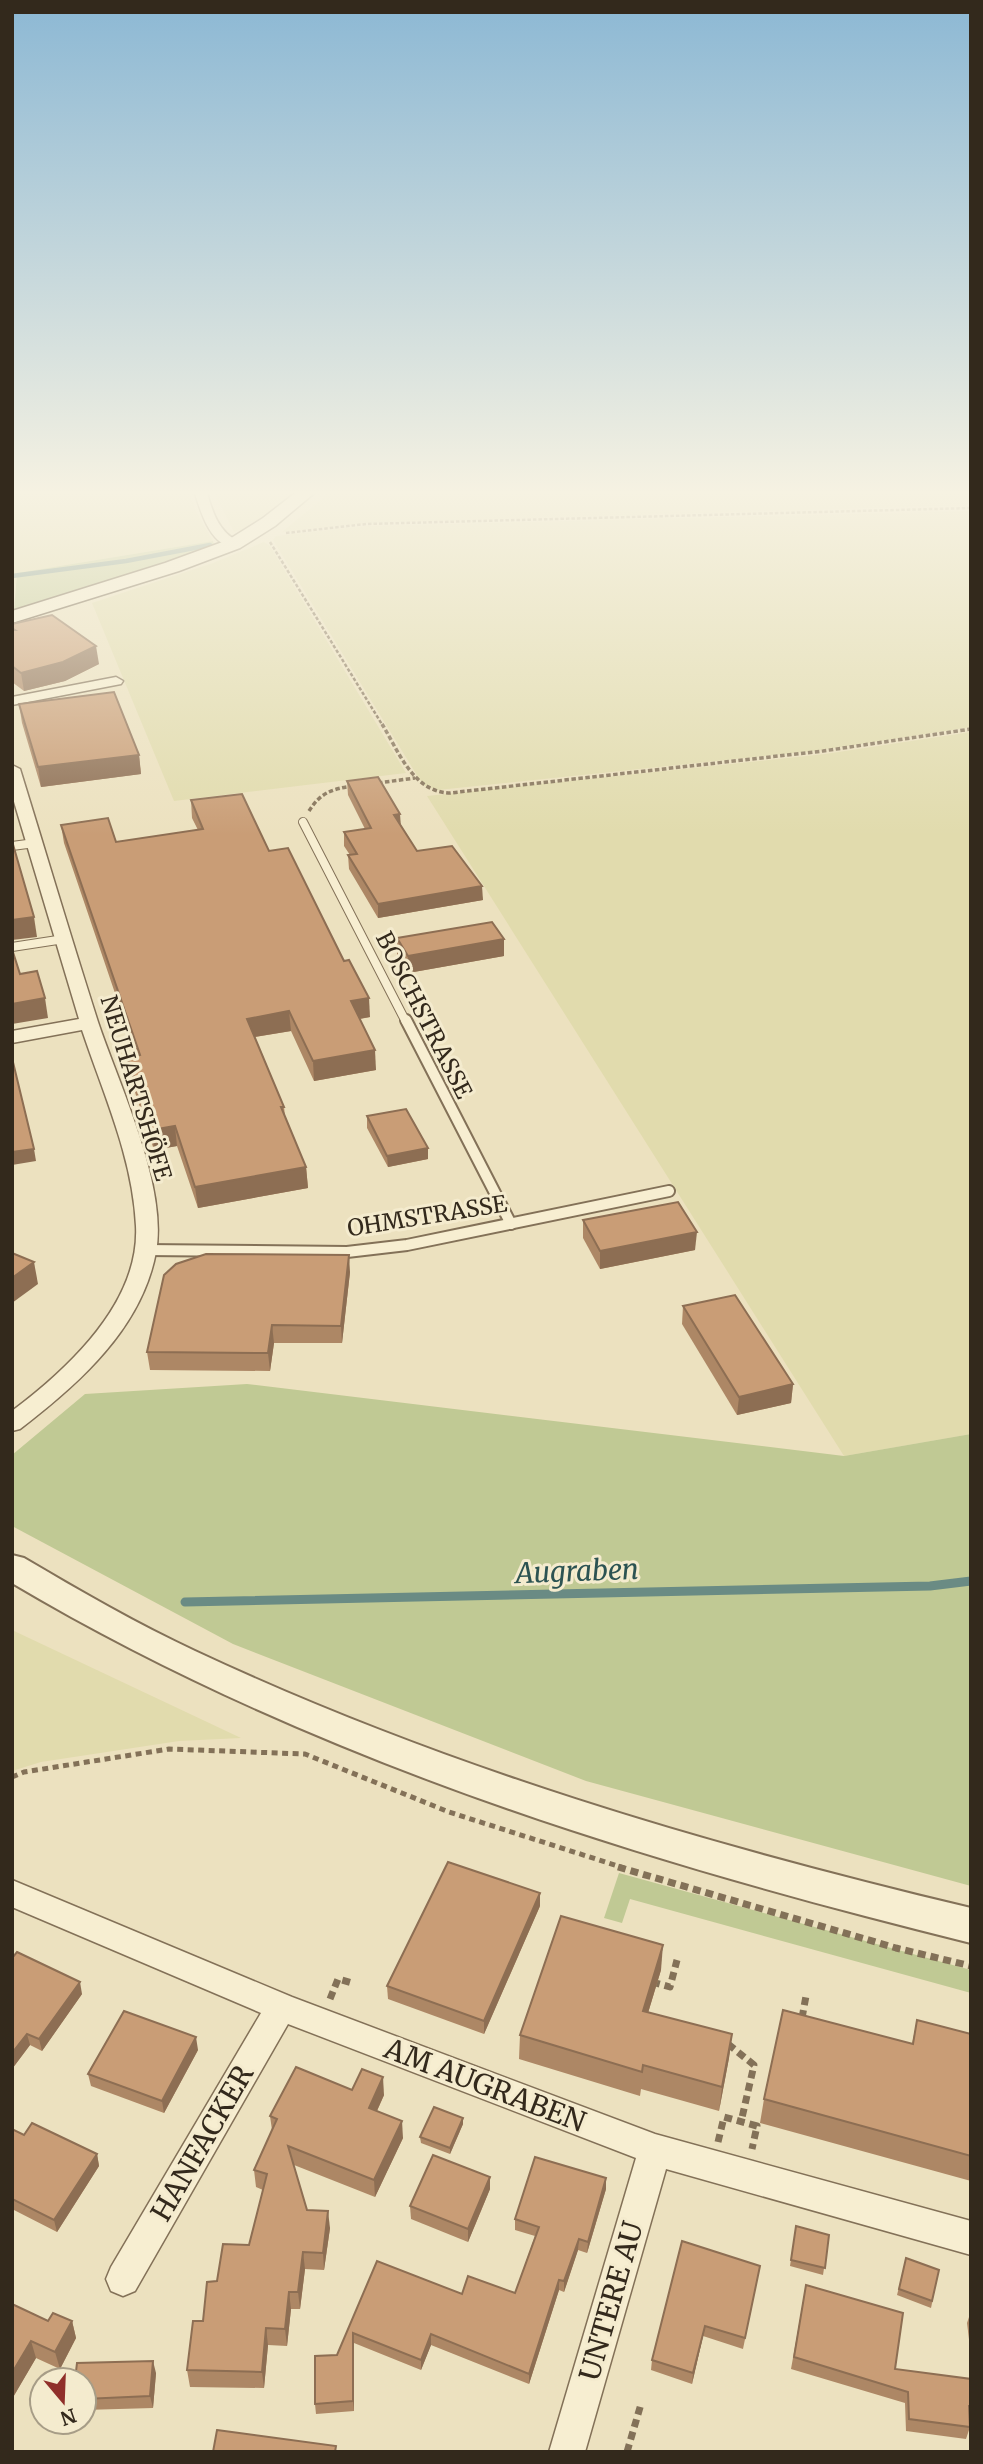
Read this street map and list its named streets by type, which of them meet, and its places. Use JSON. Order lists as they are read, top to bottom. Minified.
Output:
{"streets":{"street":["NEUHARTSHÖFE","AM AUGRABEN","HANFACKER","UNTERE AU"],"lane":["BOSCHSTRASSE","OHMSTRASSE"]},"crossings":[["BOSCHSTRASSE","OHMSTRASSE"],["NEUHARTSHÖFE","OHMSTRASSE"],["AM AUGRABEN","HANFACKER"],["AM AUGRABEN","UNTERE AU"]],"water":["Augraben"],"north":"bottom"}
